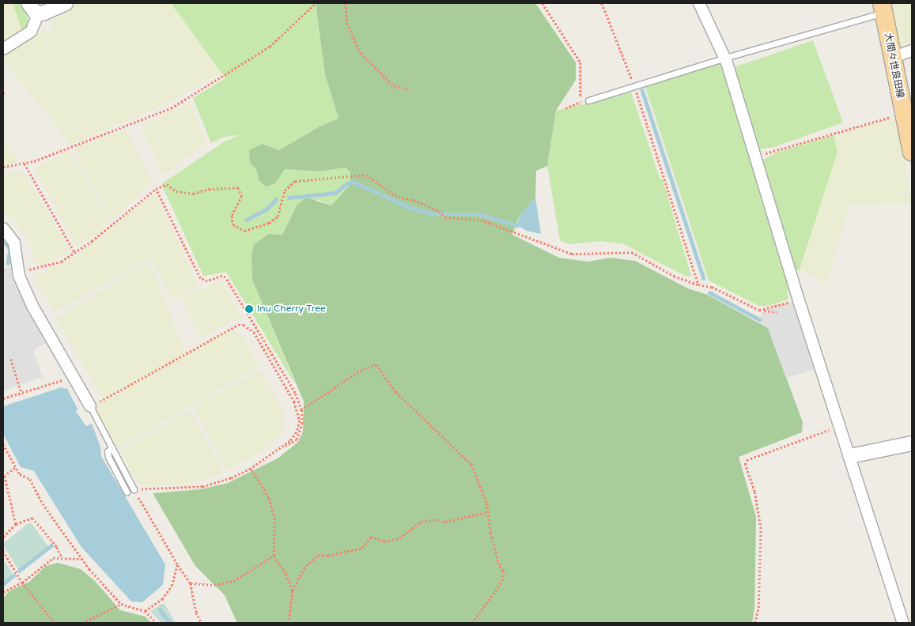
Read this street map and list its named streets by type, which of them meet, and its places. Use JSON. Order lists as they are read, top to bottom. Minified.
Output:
{"streets":{"main road":["大間々世良田線"]},"places":["Inu Cherry Tree"]}
